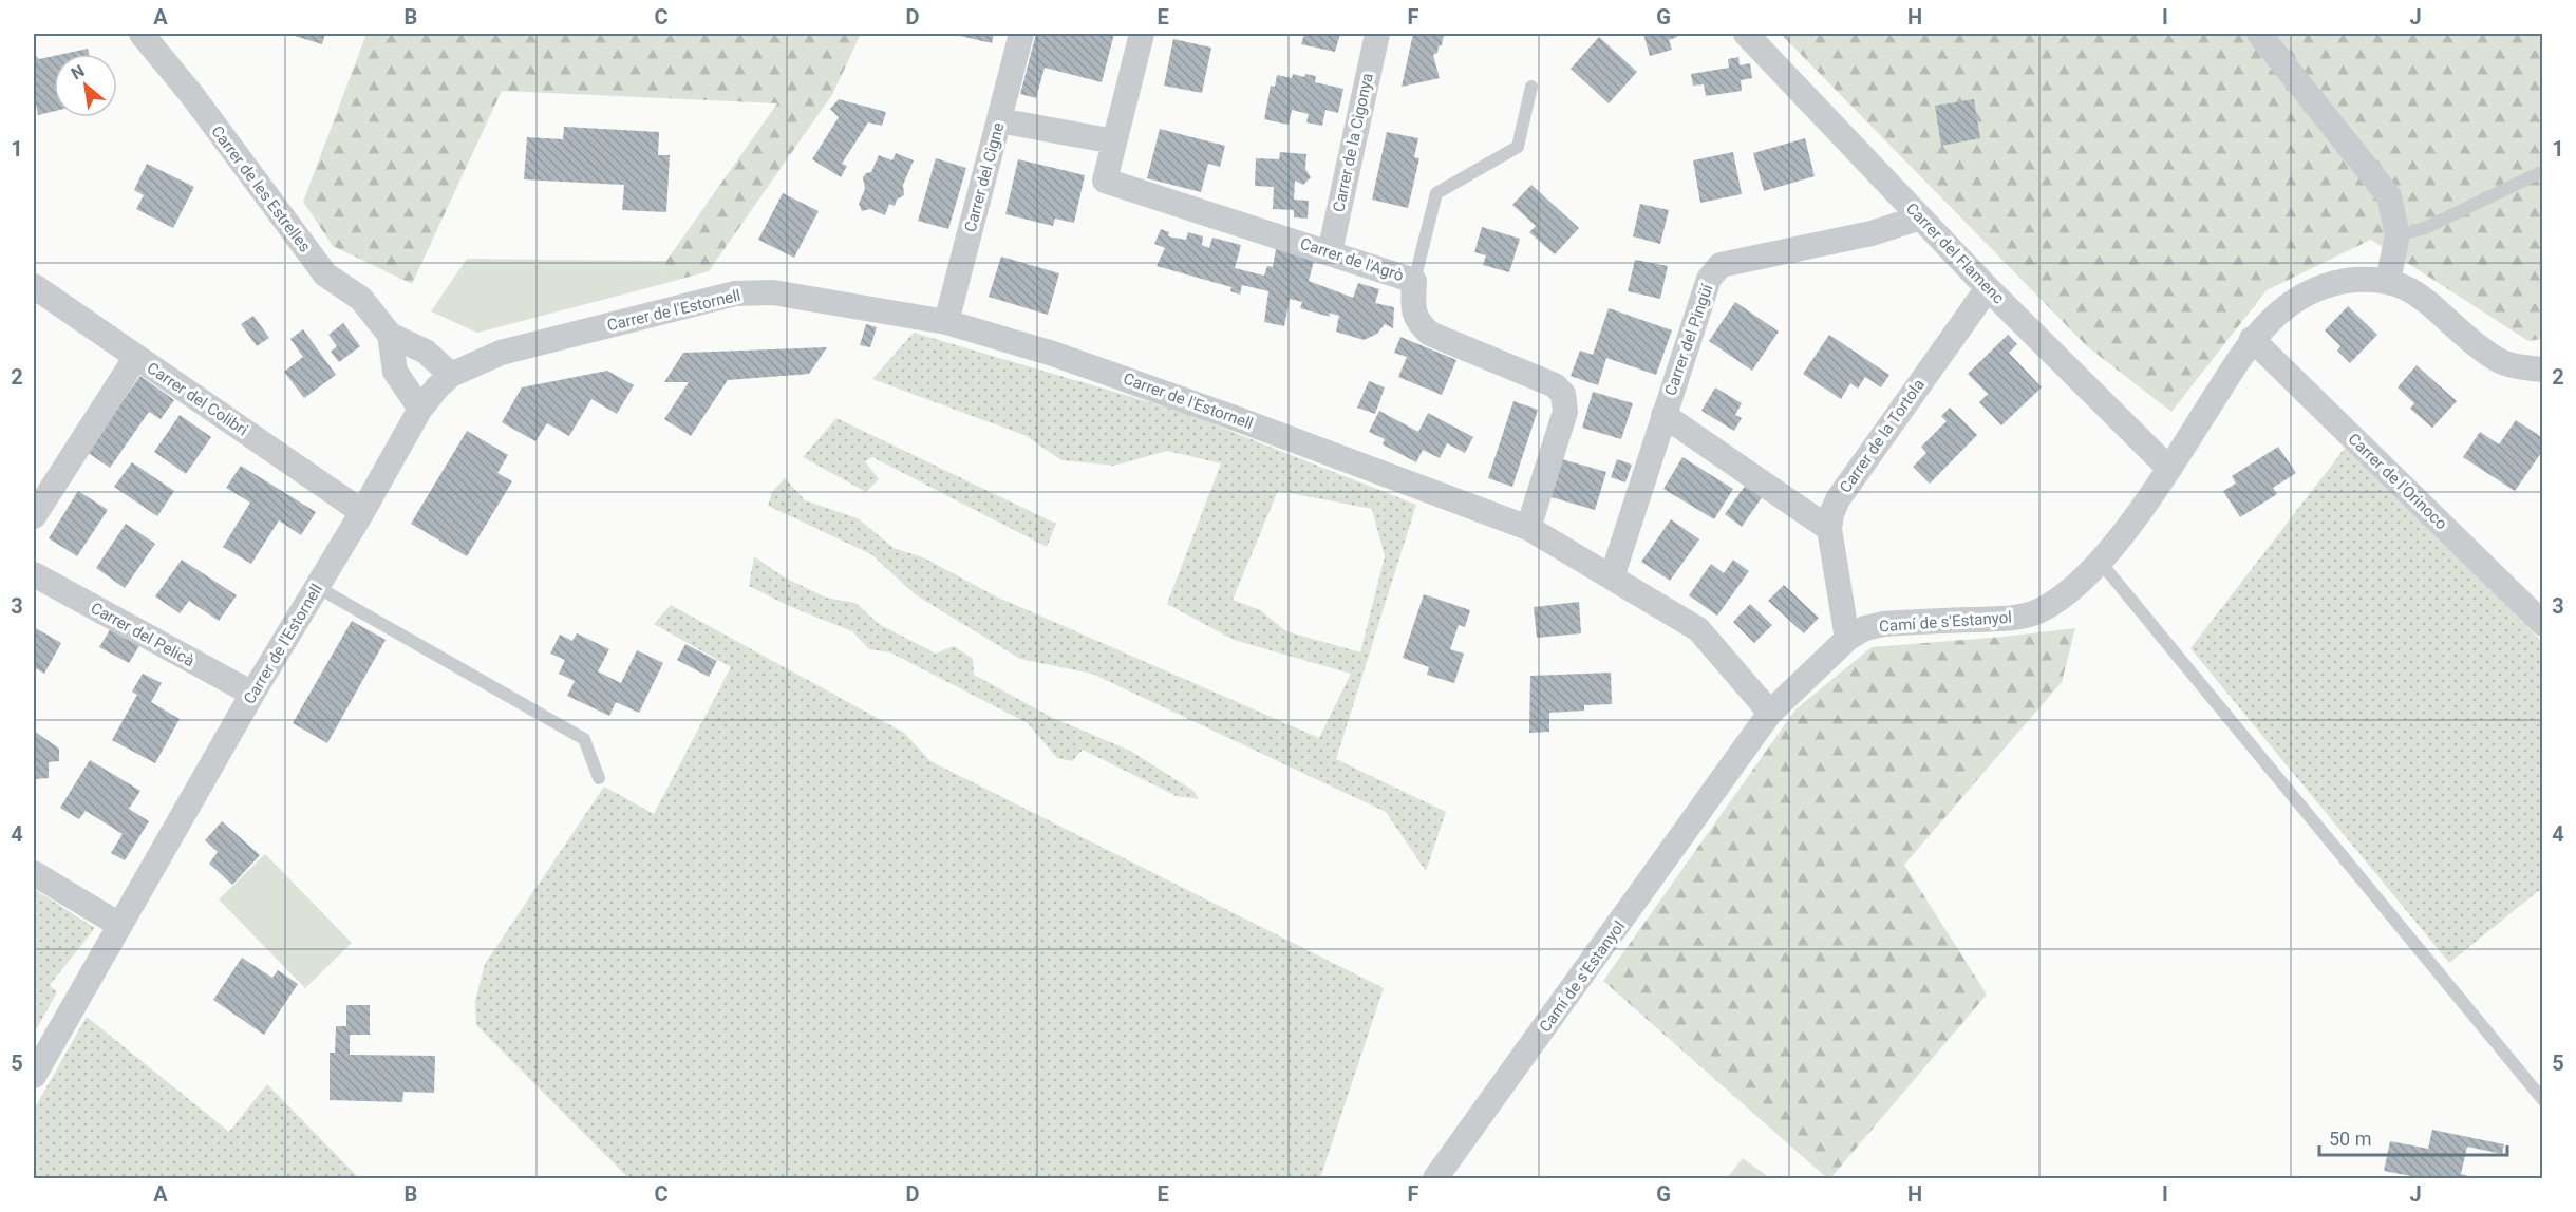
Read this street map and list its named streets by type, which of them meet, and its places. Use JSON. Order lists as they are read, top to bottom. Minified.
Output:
{"streets":{"street":["Carrer de la Cigonya","Carrer del Cigne","Carrer de les Estrelles","Carrer del Flamenc","Carrer de l'Agrò","Carrer de l'Estornell","Carrer del Pingüí","Carrer del Colibri","Carrer de la Tortola","Carrer de l'Orinoco","Camí de s'Estanyol","Carrer del Pelicà"]},"crossings":[["Carrer de la Cigonya","Carrer de l'Agrò"],["Carrer del Cigne","Carrer de l'Estornell"],["Carrer de les Estrelles","Carrer de l'Estornell"],["Carrer del Flamenc","Carrer del Pingüí"],["Carrer del Flamenc","Carrer de la Tortola"],["Carrer del Flamenc","Camí de s'Estanyol"],["Carrer de l'Agrò","Carrer de l'Estornell"],["Carrer de l'Estornell","Carrer del Pingüí"],["Carrer de l'Estornell","Carrer del Colibri"],["Carrer de l'Estornell","Camí de s'Estanyol"],["Carrer de l'Estornell","Carrer del Pelicà"],["Carrer de la Tortola","Camí de s'Estanyol"],["Carrer de l'Orinoco","Camí de s'Estanyol"]],"scale_bar":"50 m","north":"top left","grid":{"columns":["A","B","C","D","E","F","G","H","I","J"],"rows":["1","2","3","4","5"]}}
